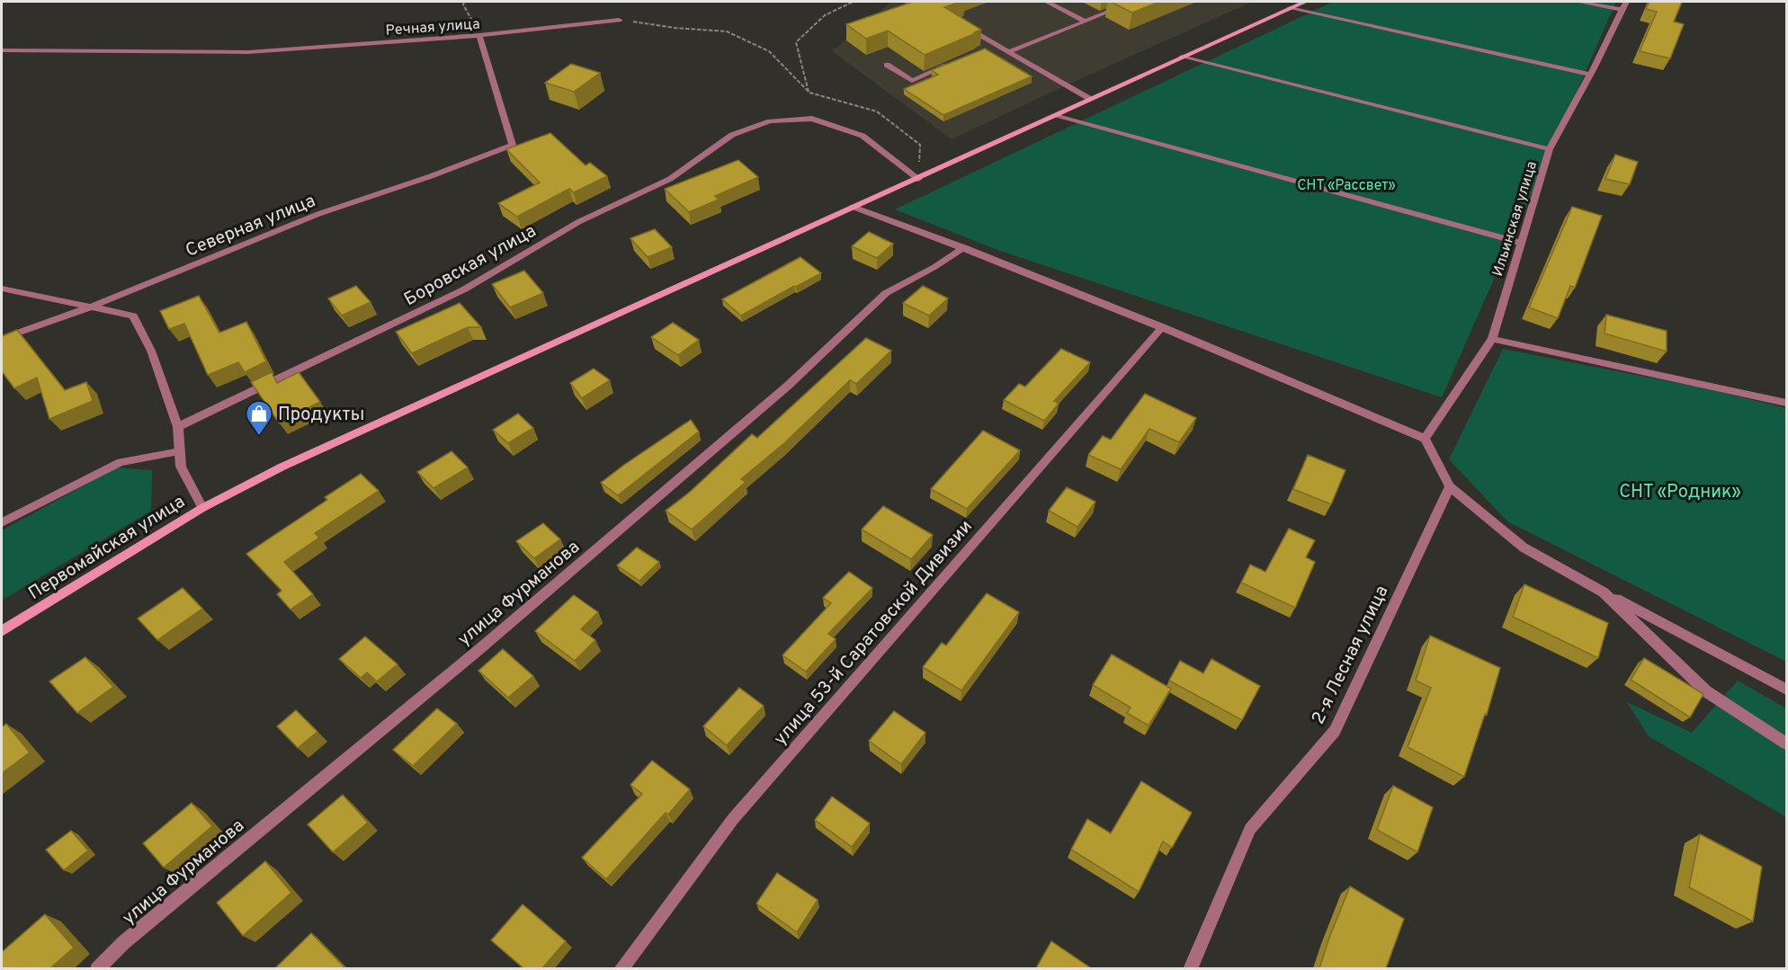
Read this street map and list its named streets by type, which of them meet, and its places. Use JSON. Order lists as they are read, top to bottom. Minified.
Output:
{"streets":{"main road":["Первомайская улица"],"street":["Речная улица","Ильинская улица","Северная улица","Боровская улица","улица Фурманова","улица 53-й Саратовской Дивизии","2-я Лесная улица"]},"crossings":[["Речная улица","Северная улица"],["Боровская улица","Первомайская улица"]],"parks":["СНТ «Рассвет»","СНТ «Родник»"],"places":{"shop":["Продукты"]}}
